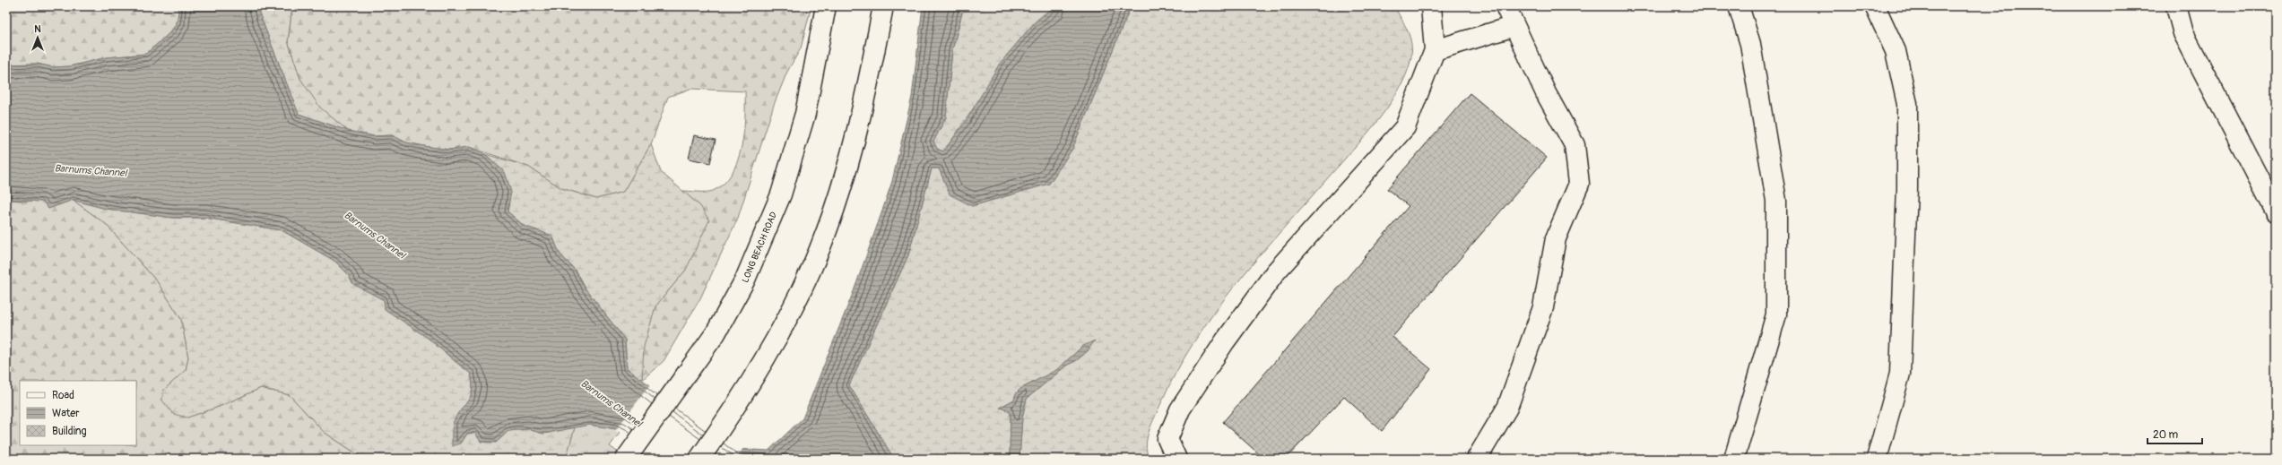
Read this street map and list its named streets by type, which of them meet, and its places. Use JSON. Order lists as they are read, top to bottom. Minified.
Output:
{"streets":{"main road":["LONG BEACH ROAD"]},"water":["Barnums Channel"],"legend":["Road","Water","Building"],"scale_bar":"20 m","north":"top"}
